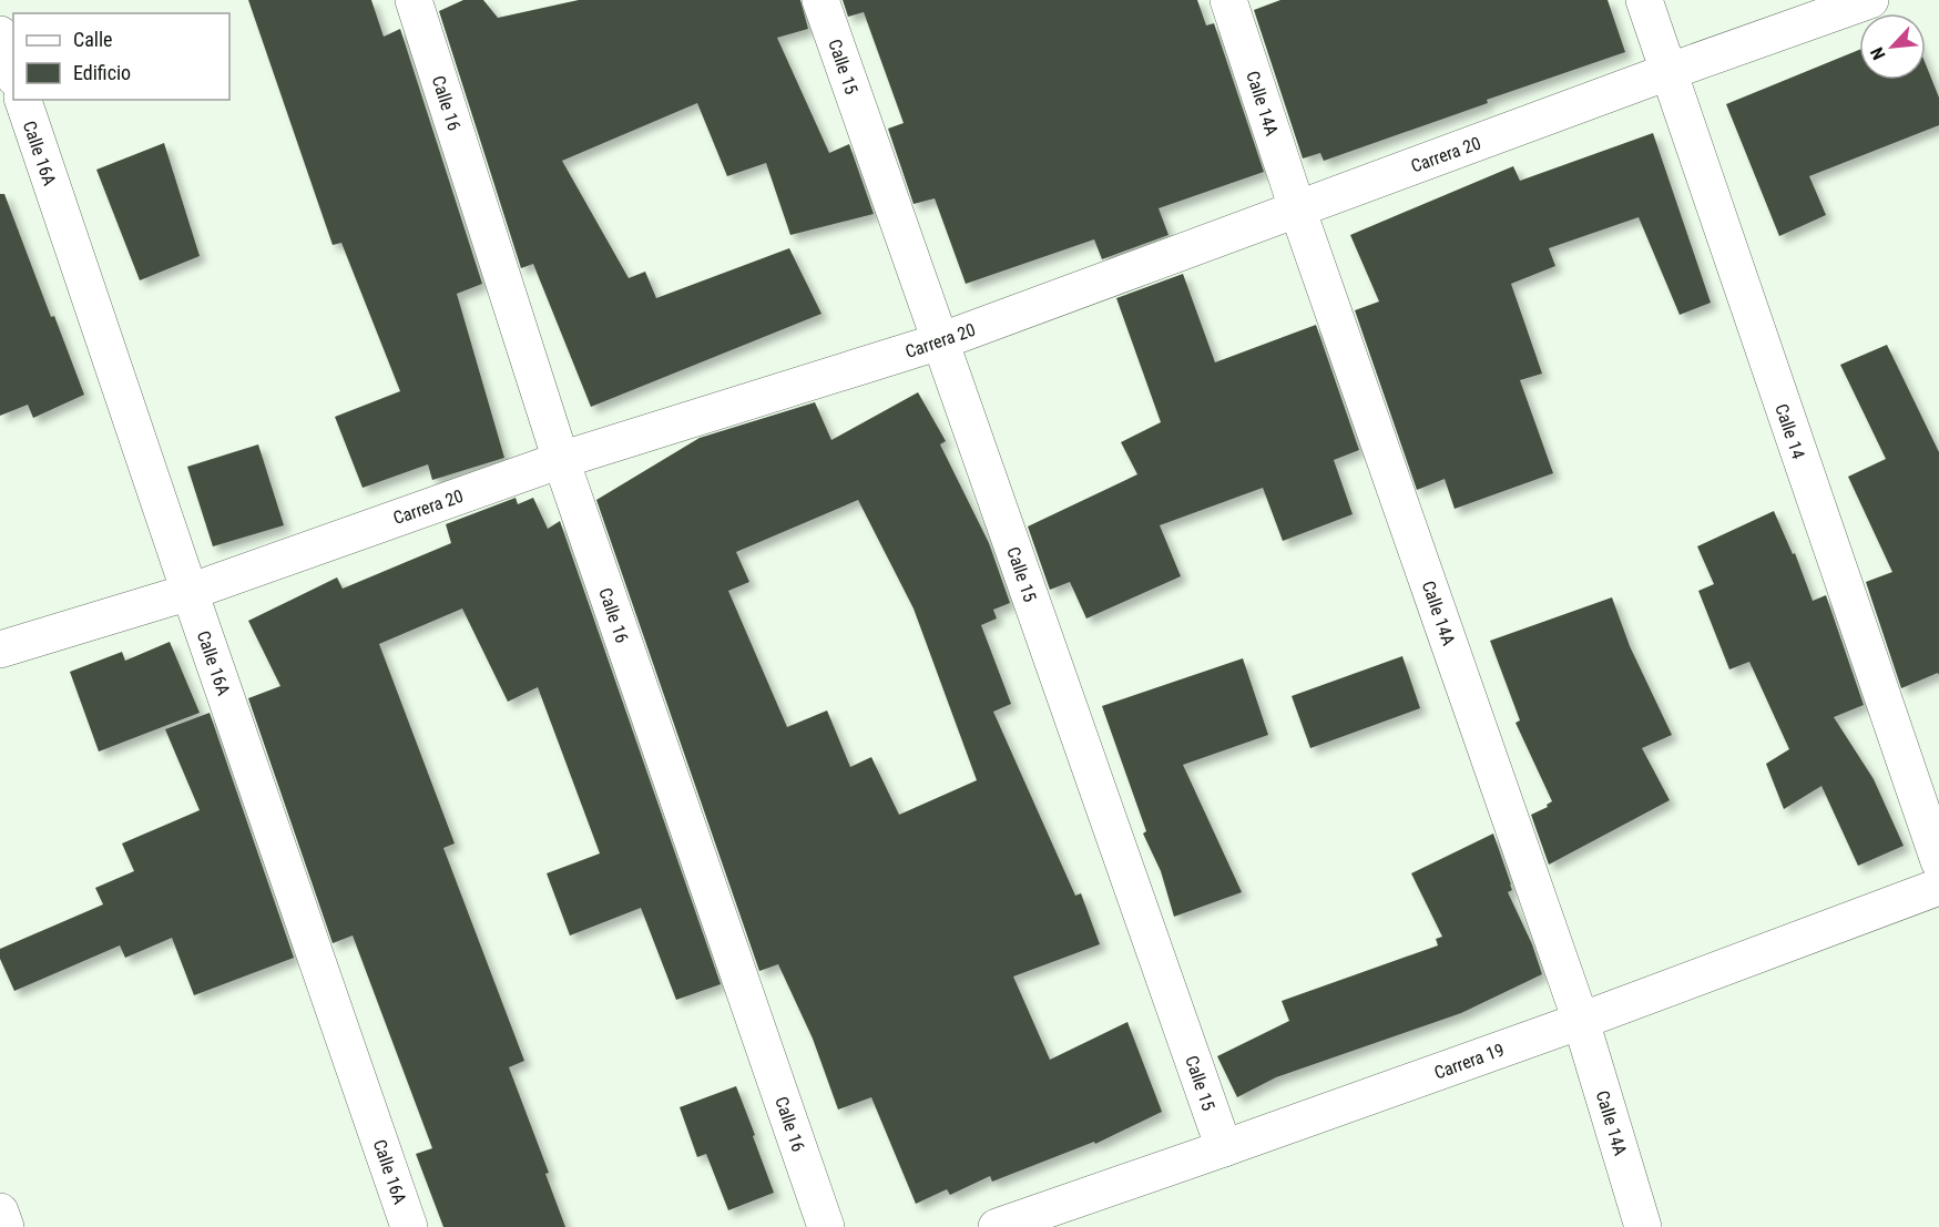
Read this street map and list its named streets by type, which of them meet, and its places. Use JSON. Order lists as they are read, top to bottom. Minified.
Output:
{"streets":{"street":["Calle 15","Calle 16","Calle 14A","Calle 16A","Carrera 20","Calle 14","Carrera 19"]},"crossings":[["Calle 15","Carrera 20"],["Calle 15","Carrera 19"],["Calle 16","Carrera 20"],["Calle 14A","Carrera 20"],["Calle 14A","Carrera 19"],["Calle 16A","Carrera 20"],["Carrera 20","Calle 14"]],"legend":["Calle","Edificio"],"north":"bottom left"}
